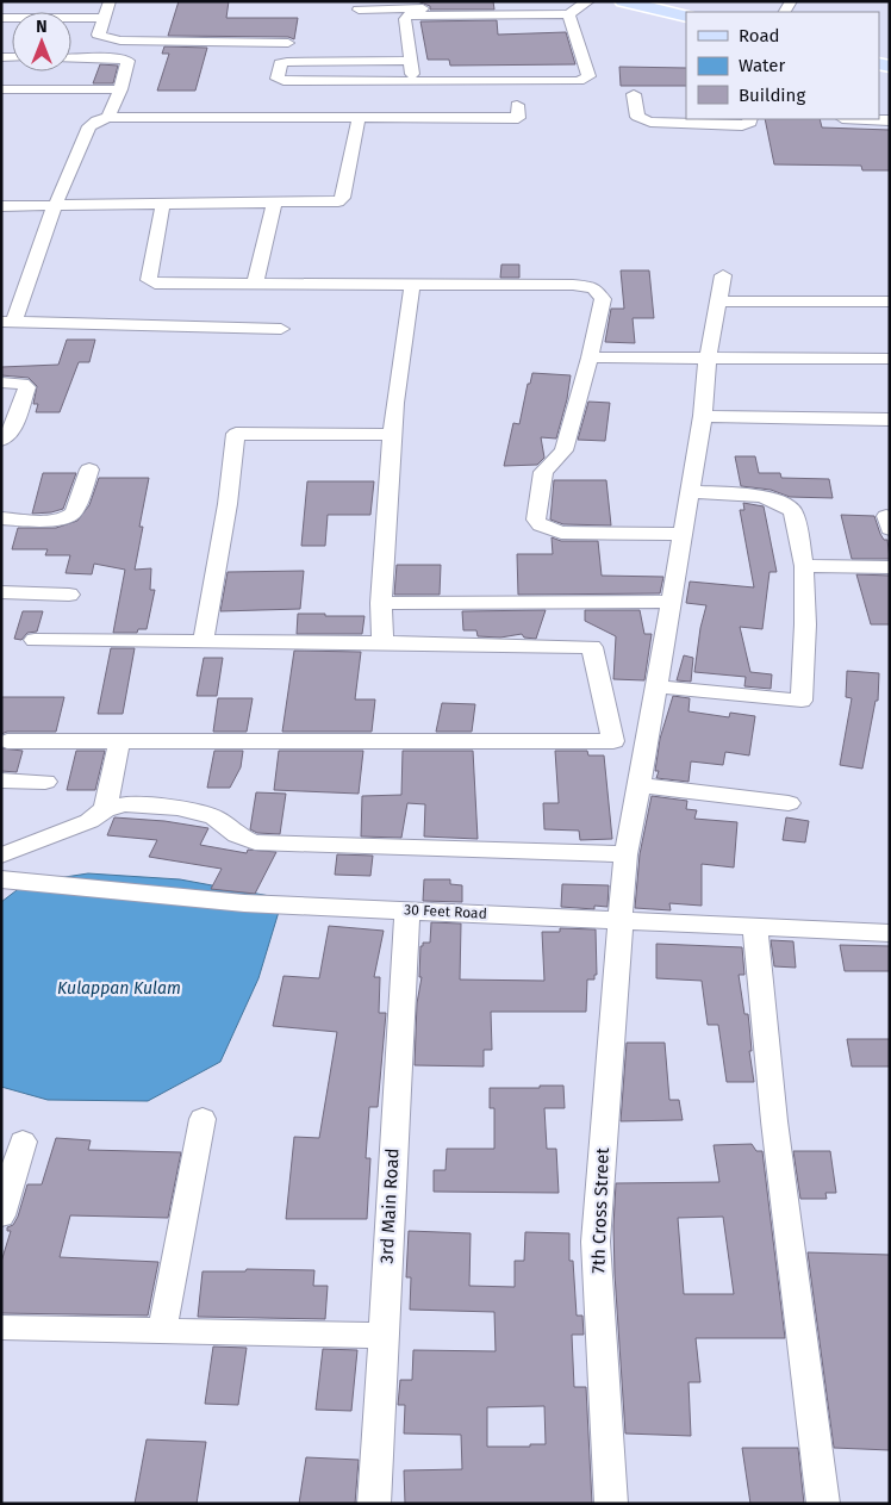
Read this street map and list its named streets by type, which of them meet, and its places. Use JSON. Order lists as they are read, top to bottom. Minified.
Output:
{"streets":{"street":["30 Feet Road","3rd Main Road","7th Cross Street"]},"crossings":[["30 Feet Road","3rd Main Road"],["30 Feet Road","7th Cross Street"]],"water":["Kulappan Kulam"],"legend":["Road","Water","Building"],"north":"top"}
